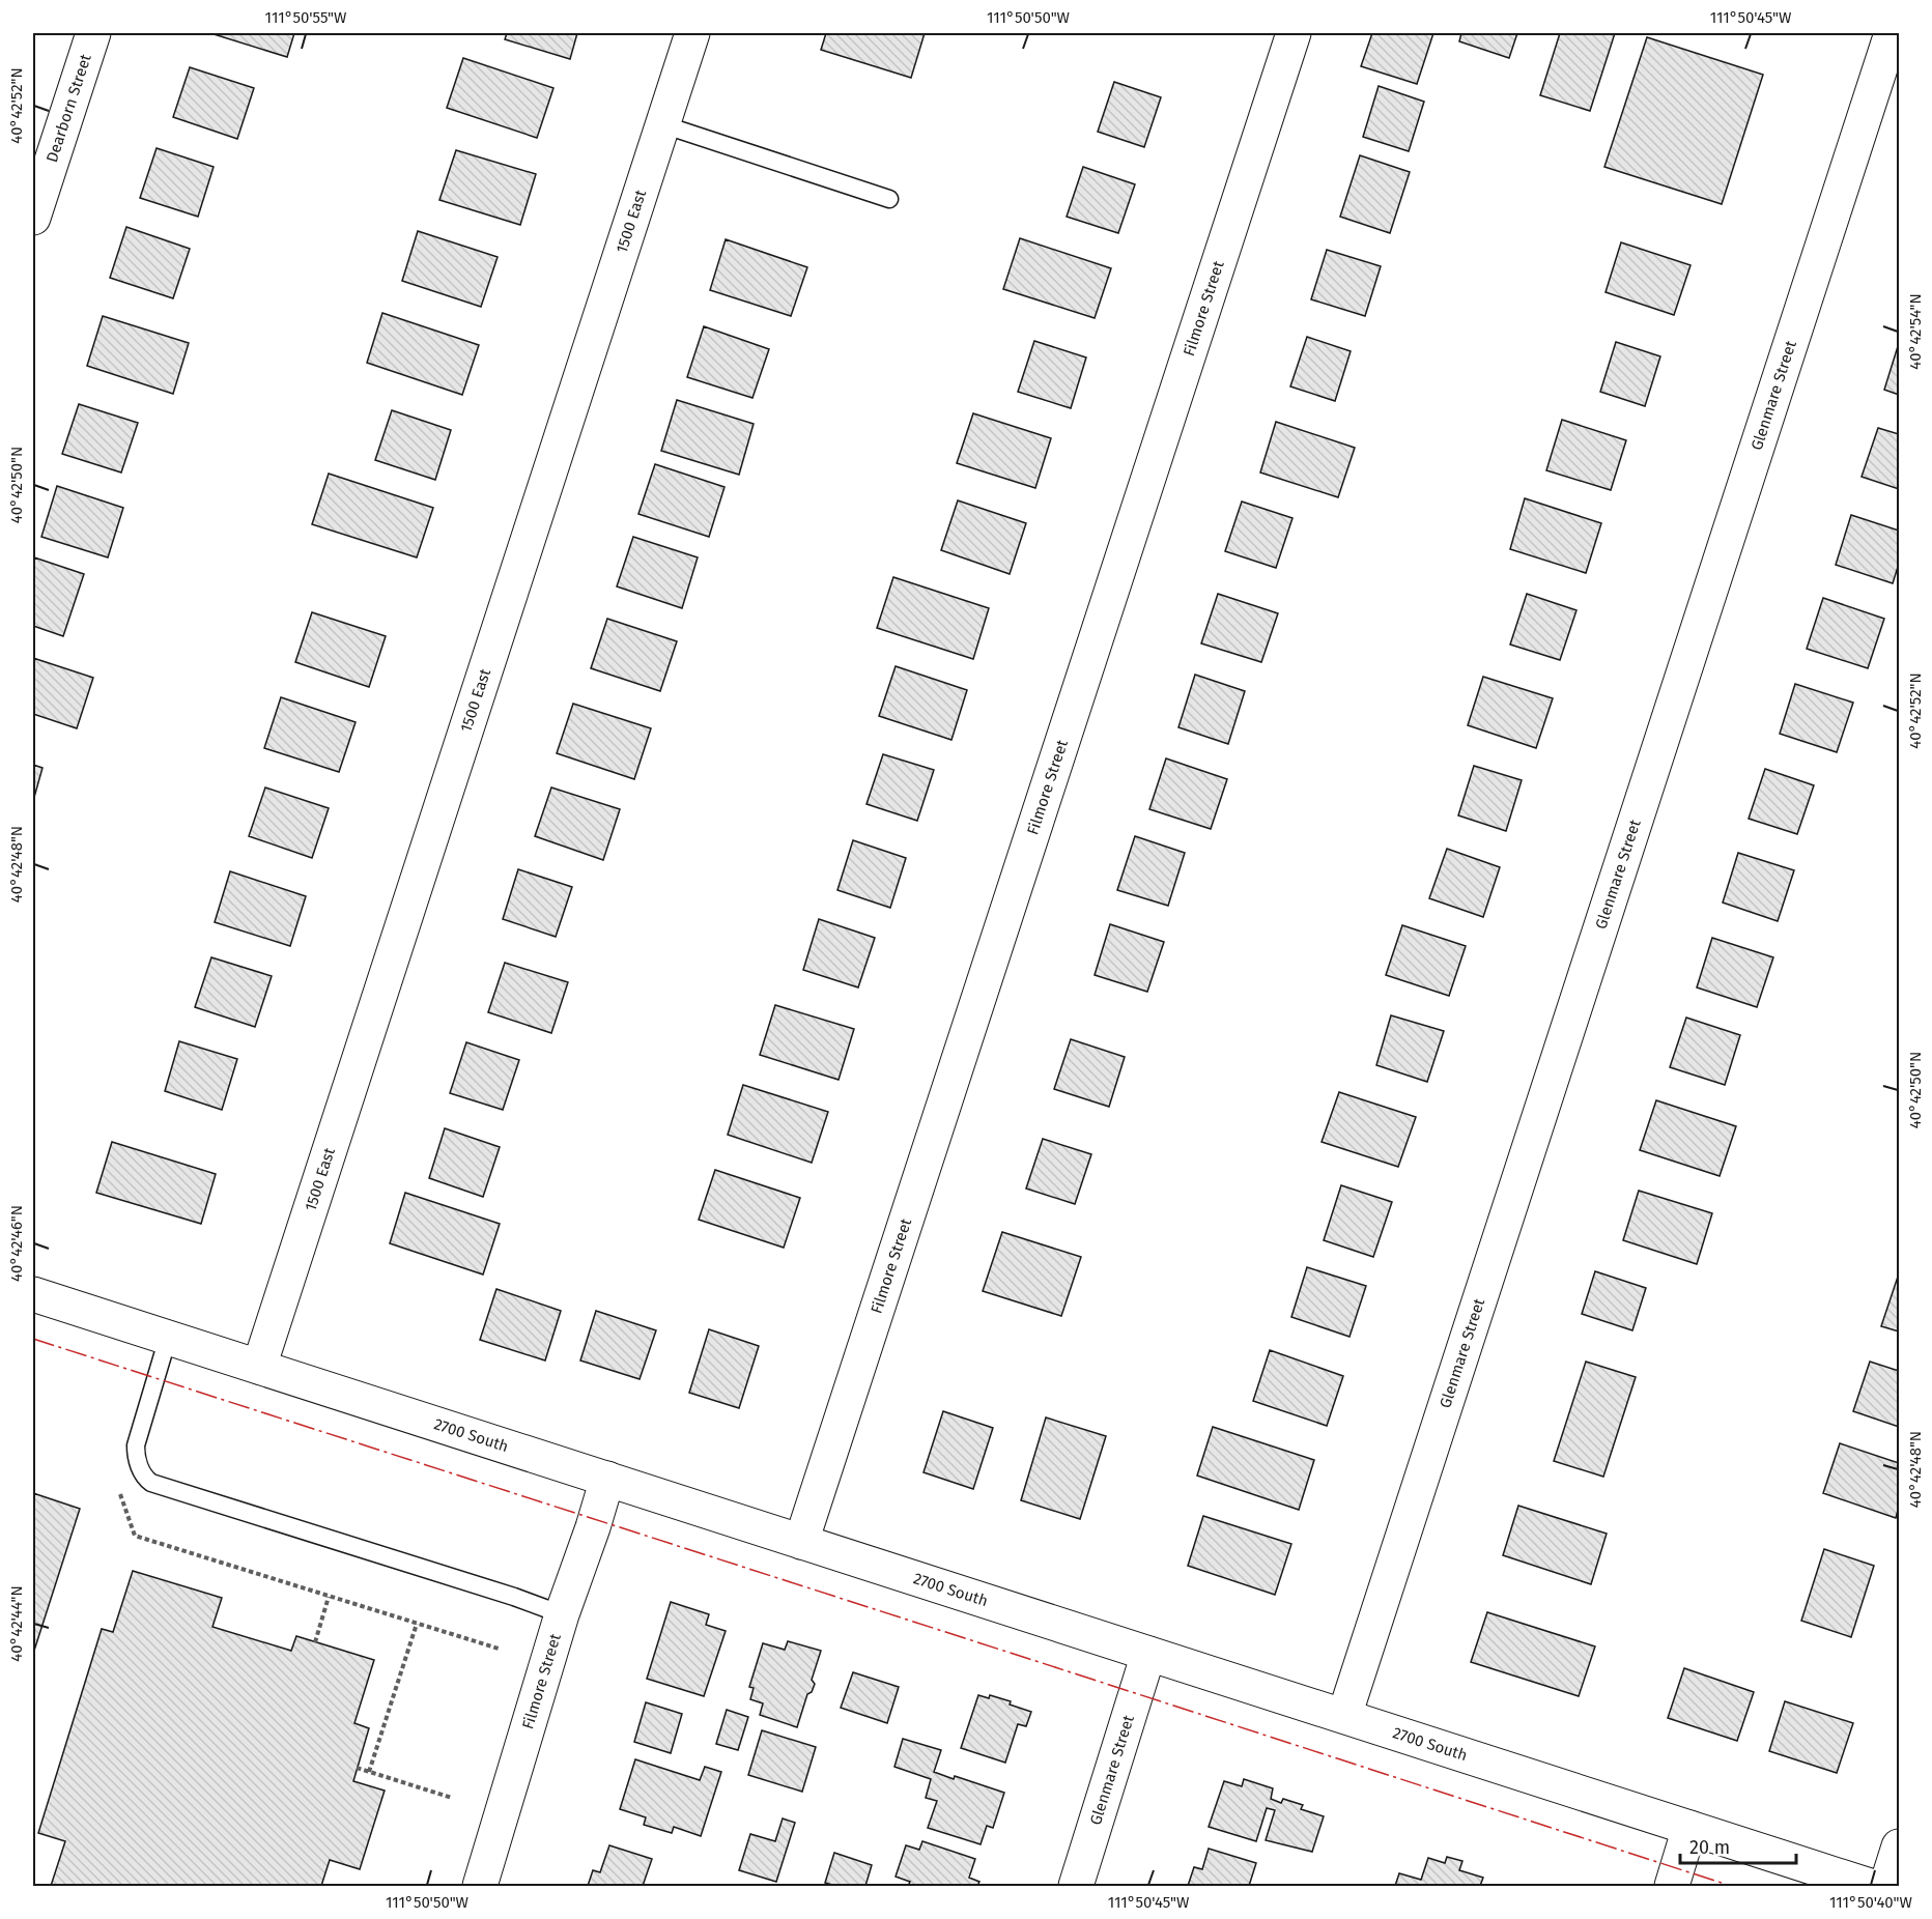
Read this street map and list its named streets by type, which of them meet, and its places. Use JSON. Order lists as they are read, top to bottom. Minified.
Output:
{"streets":{"street":["Dearborn Street","1500 East","Filmore Street","Glenmare Street","2700 South"]},"crossings":[["1500 East","2700 South"],["Filmore Street","2700 South"],["Glenmare Street","2700 South"]],"scale_bar":"20 m","coordinates":["111°50'55\"W","111°50'50\"W","111°50'45\"W","40°42'52\"N","40°42'54\"N","40°42'50\"N","40°42'48\"N","40°42'46\"N","40°42'44\"N","111°50'40\"W"]}
